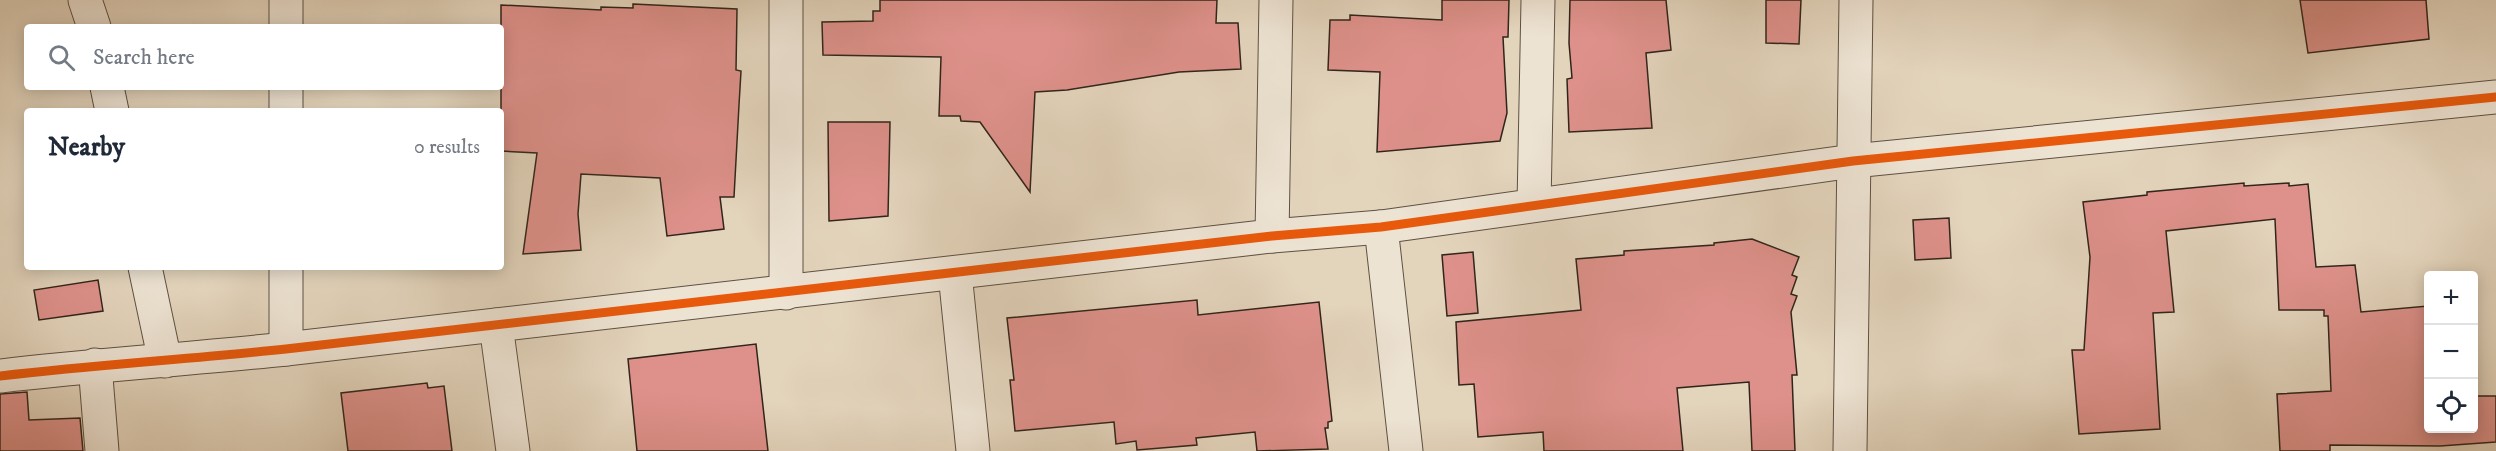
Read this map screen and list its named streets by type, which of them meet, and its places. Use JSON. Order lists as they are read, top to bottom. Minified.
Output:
{"page":{"search":"Search here","heading":["Nearby","0 results"],"map_buttons":["+","−"]}}
